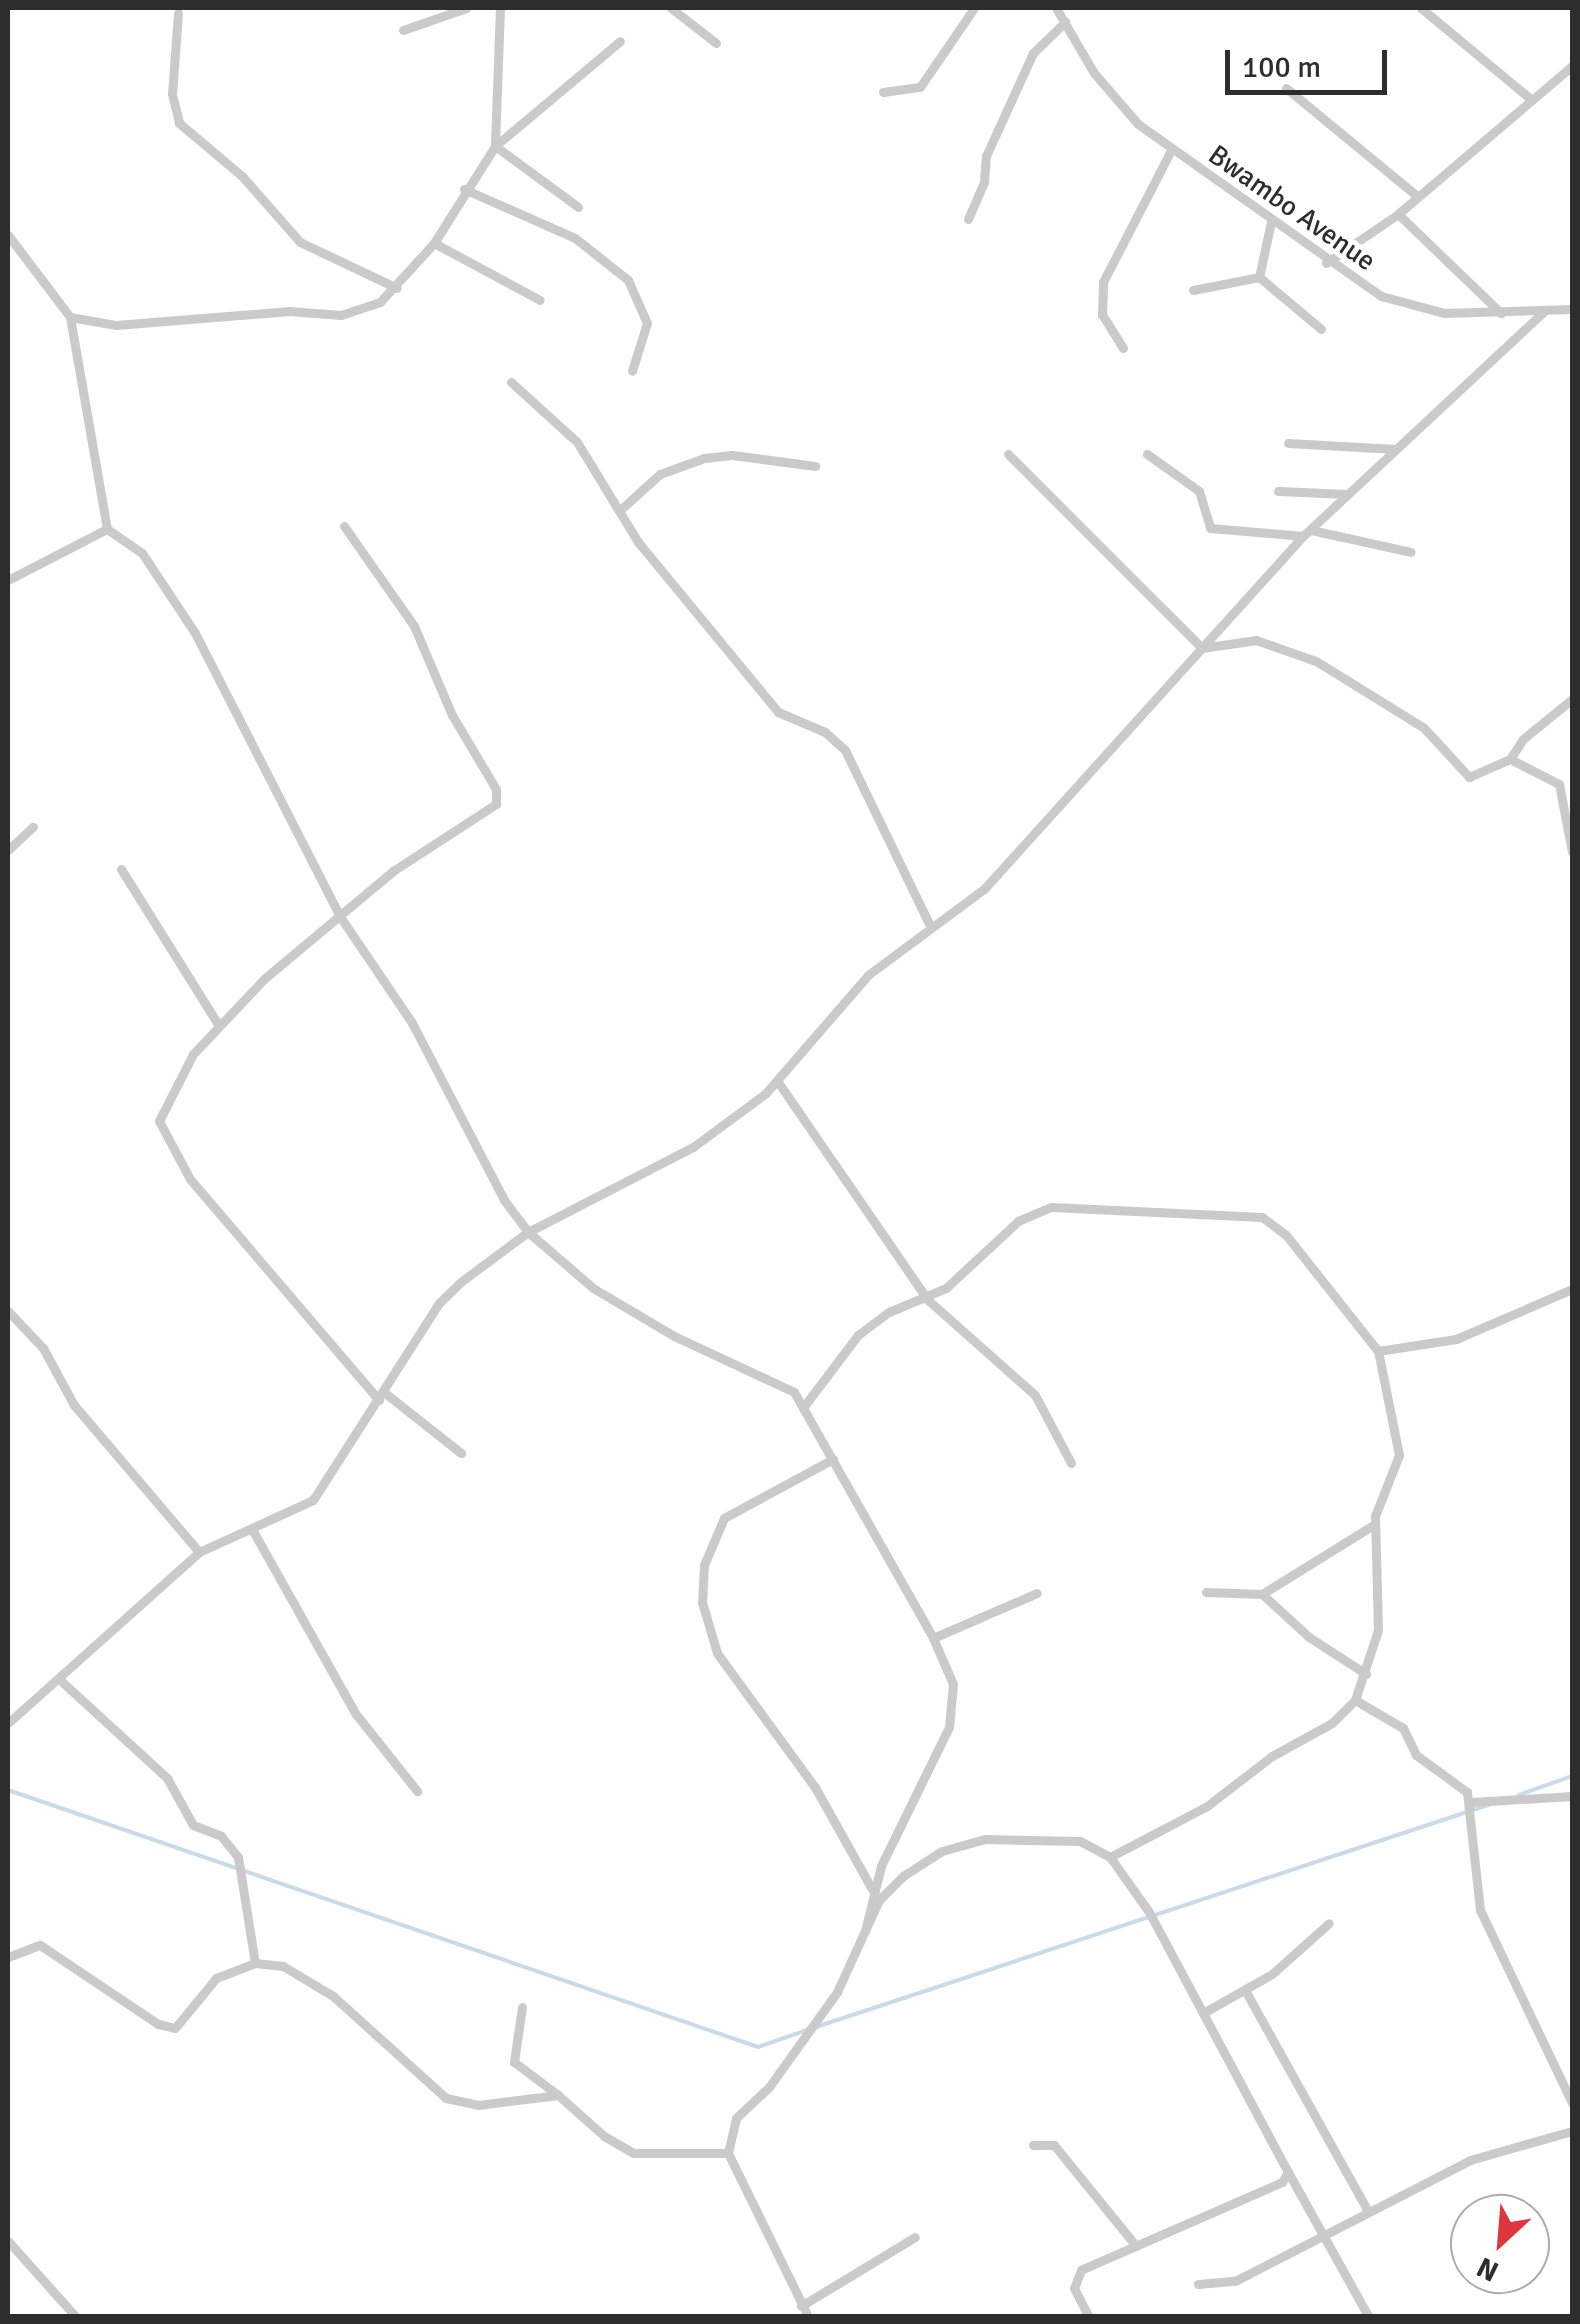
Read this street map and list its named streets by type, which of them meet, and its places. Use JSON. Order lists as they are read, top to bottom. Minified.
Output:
{"streets":{"street":["Bwambo Avenue"]},"scale_bar":"100 m","north":"bottom left"}
